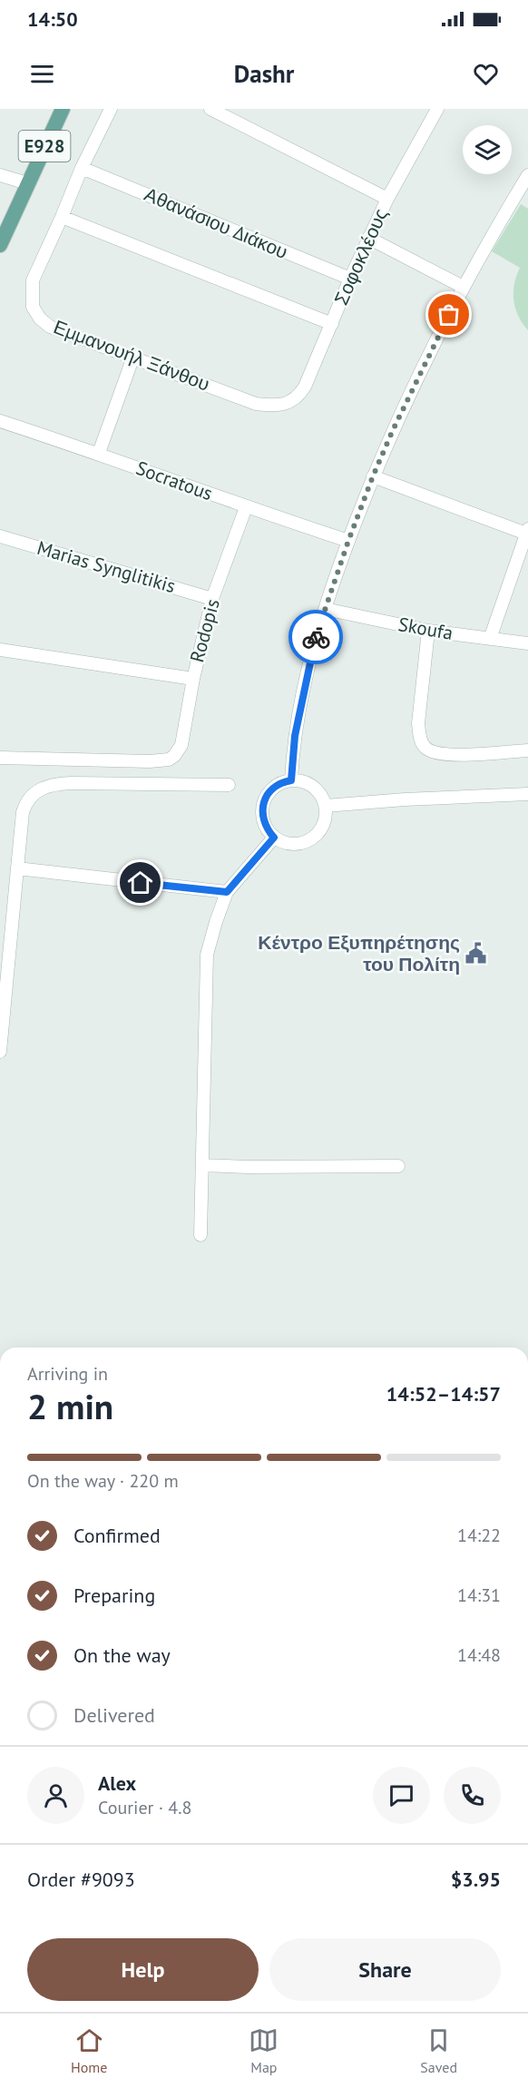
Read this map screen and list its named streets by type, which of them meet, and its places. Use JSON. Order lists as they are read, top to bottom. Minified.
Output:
{"streets":{"main road":["E928"],"street":["Αθανάσιου Διάκου","Σοφοκλέους","Εμμανουήλ Ξάνθου","Socratous","Marias Synglitikis","Skoufa","Rodopis"]},"crossings":[["Αθανάσιου Διάκου","Σοφοκλέους"],["Αθανάσιου Διάκου","Εμμανουήλ Ξάνθου"],["Σοφοκλέους","Εμμανουήλ Ξάνθου"],["Socratous","Rodopis"],["Marias Synglitikis","Rodopis"]],"places":{"public building":["Κέντρο Εξυπηρέτησης του Πολίτη"]},"page":{"status":"14:50","header":"Dashr","heading":["2 min","Arriving in","14:52–14:57"],"panel":["Alex","Courier · 4.8","Order #9093","$3.95"],"bar":"On the way · 220 m","list":[["Confirmed","14:22"],["Preparing","14:31"],["On the way","14:48"],"Delivered"],"buttons":["Help","Share"],"tabs":["Home","Map","Saved"]}}
